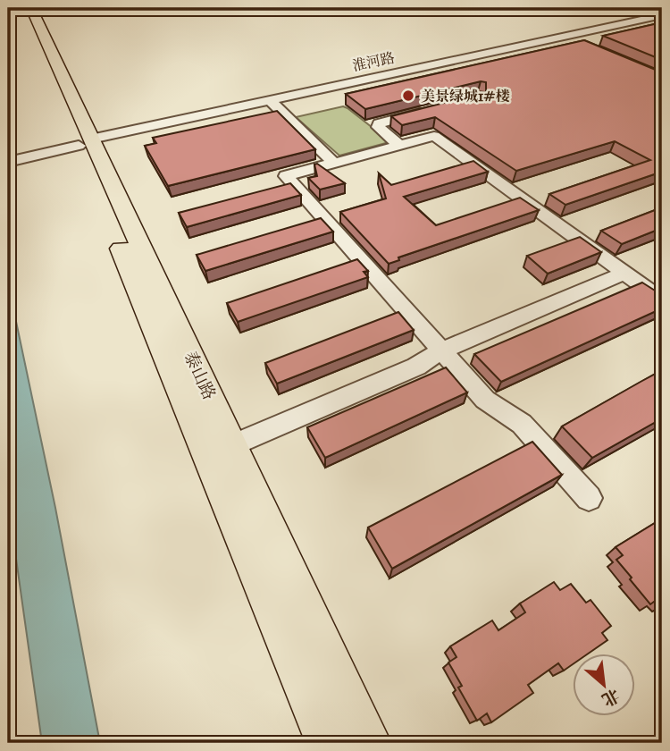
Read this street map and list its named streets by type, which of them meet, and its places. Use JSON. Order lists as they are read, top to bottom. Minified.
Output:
{"streets":{"main road":["泰山路"],"street":["淮河路"]},"crossings":[["淮河路","泰山路"]],"places":["美景绿城1#楼"],"north":"bottom right"}
